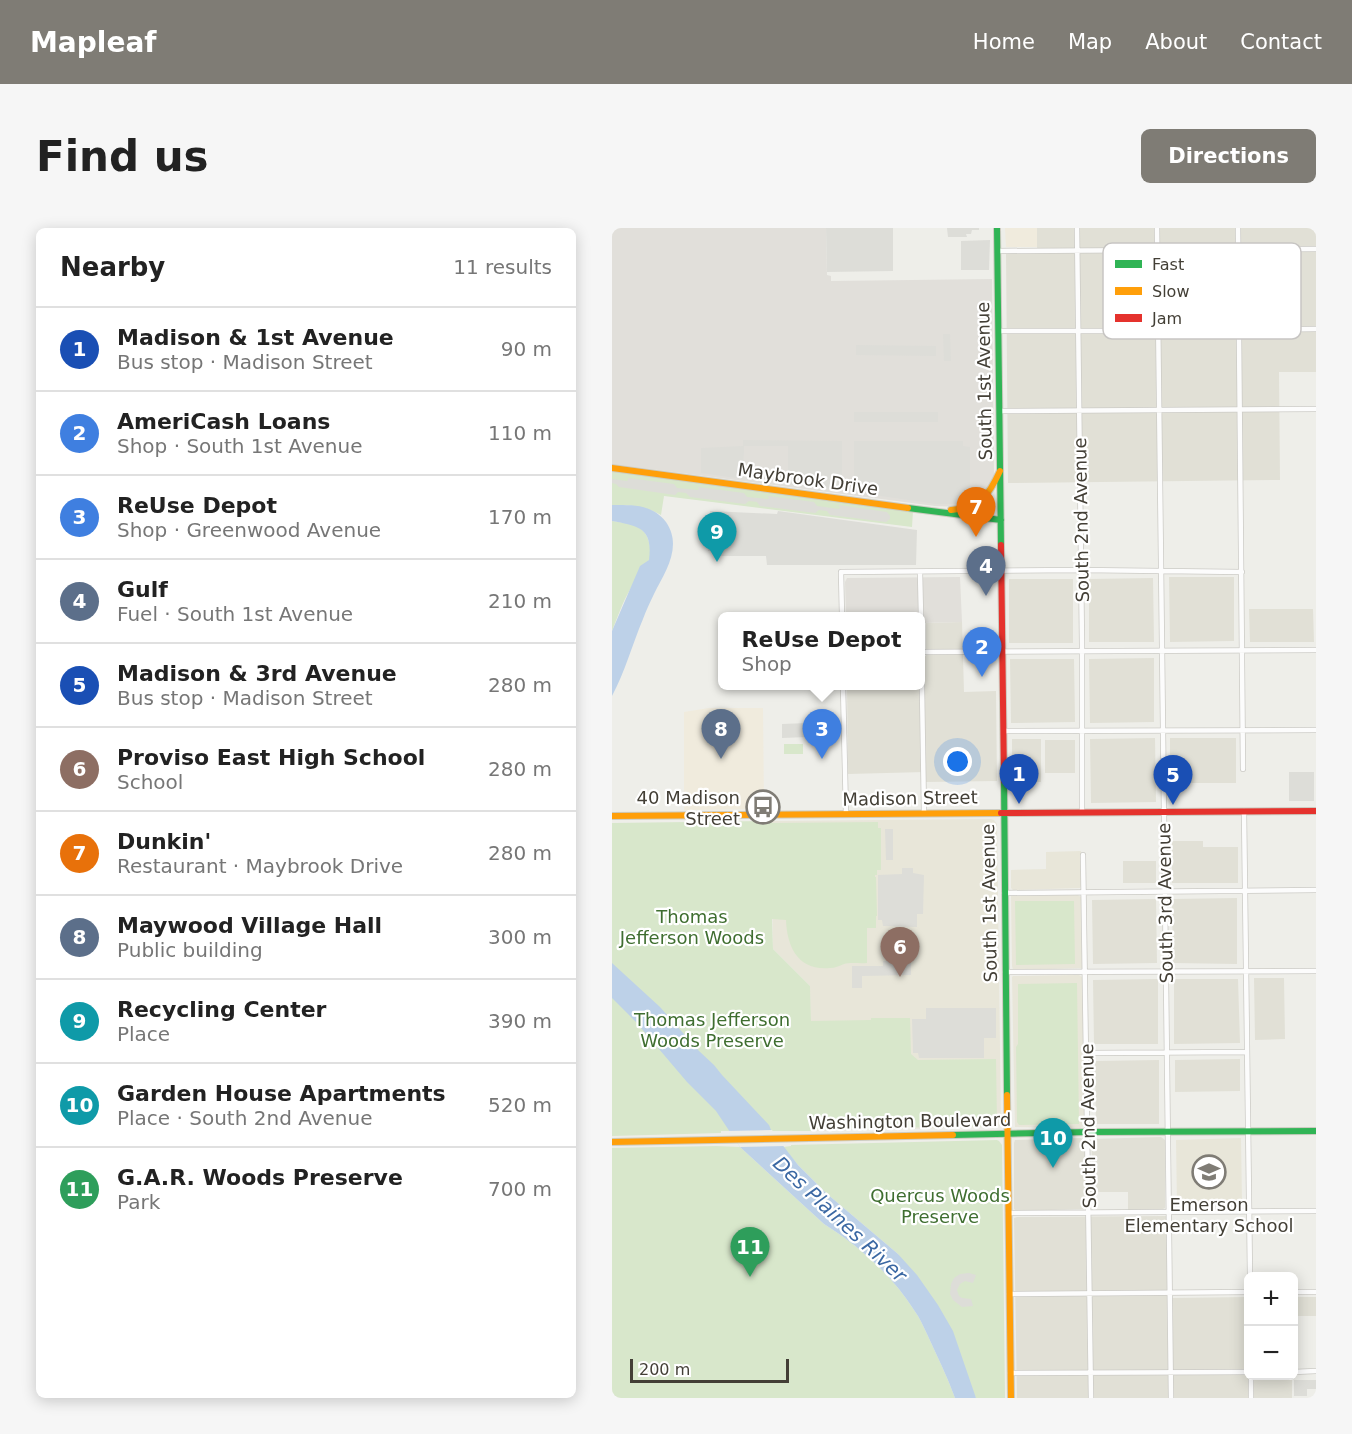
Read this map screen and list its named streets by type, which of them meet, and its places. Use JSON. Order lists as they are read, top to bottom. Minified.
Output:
{"streets":{"main road":["South 1st Avenue","Maybrook Drive","Madison Street","Washington Boulevard"],"street":["South 2nd Avenue","South 3rd Avenue"]},"crossings":[["South 1st Avenue","Maybrook Drive"],["South 1st Avenue","Madison Street"],["South 1st Avenue","Washington Boulevard"],["South 2nd Avenue","Madison Street"],["South 2nd Avenue","Washington Boulevard"],["Madison Street","South 3rd Avenue"],["South 3rd Avenue","Washington Boulevard"]],"water":["Des Plaines River"],"parks":["Thomas Jefferson Woods","Thomas Jefferson Woods Preserve","Quercus Woods Preserve"],"places":{"bus stop":["40 Madison Street"],"school or university":["Emerson Elementary School"]},"legend":["Fast","Slow","Jam"],"scale_bar":"200 m","page":{"header":"Mapleaf","nav":["Home","Map","About","Contact"],"buttons":"Directions","title":"Find us","heading":["Nearby","11 results"],"list":[{"mark":"1","name":"Madison & 1st Avenue","note":"Bus stop · Madison Street","value":"90 m"},{"mark":"2","name":"AmeriCash Loans","note":"Shop · South 1st Avenue","value":"110 m"},{"mark":"3","name":"ReUse Depot","note":"Shop · Greenwood Avenue","value":"170 m"},{"mark":"4","name":"Gulf","note":"Fuel · South 1st Avenue","value":"210 m"},{"mark":"5","name":"Madison & 3rd Avenue","note":"Bus stop · Madison Street","value":"280 m"},{"mark":"6","name":"Proviso East High School","note":"School","value":"280 m"},{"mark":"7","name":"Dunkin'","note":"Restaurant · Maybrook Drive","value":"280 m"},{"mark":"8","name":"Maywood Village Hall","note":"Public building","value":"300 m"},{"mark":"9","name":"Recycling Center","note":"Place","value":"390 m"},{"mark":"10","name":"Garden House Apartments","note":"Place · South 2nd Avenue","value":"520 m"},{"mark":"11","name":"G.A.R. Woods Preserve","note":"Park","value":"700 m"}],"pins":["7","9","4","2","3","8","1","5","6","10","11"],"popup":["ReUse Depot","Shop"],"map_buttons":["+","−"],"scale":"200 m"}}
